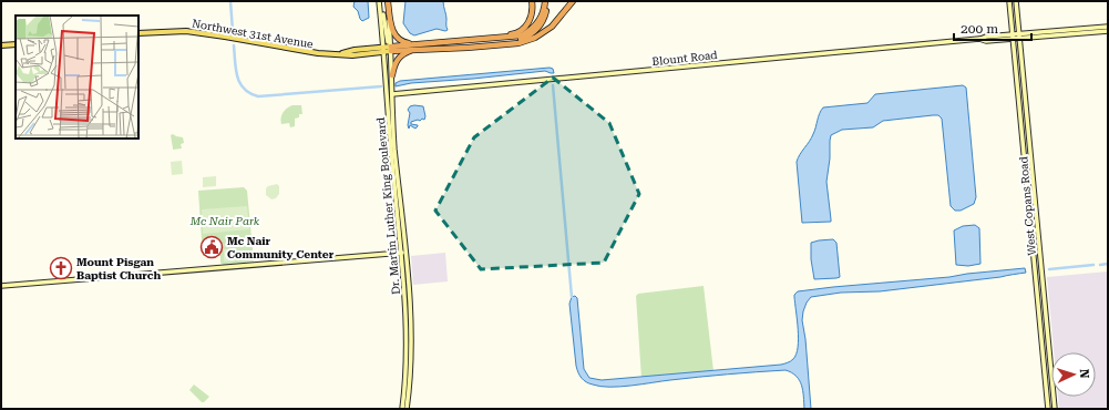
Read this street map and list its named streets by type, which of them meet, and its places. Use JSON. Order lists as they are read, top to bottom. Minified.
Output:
{"streets":{"main road":["Northwest 31st Avenue","Blount Road","Dr. Martin Luther King Boulevard","West Copans Road"]},"crossings":[["Northwest 31st Avenue","Dr. Martin Luther King Boulevard"],["Blount Road","Dr. Martin Luther King Boulevard"],["Blount Road","West Copans Road"]],"parks":["Mc Nair Park"],"places":{"public building":["Mc Nair Community Center"],"church":["Mount Pisgan Baptist Church"]},"scale_bar":"200 m","north":"right"}
